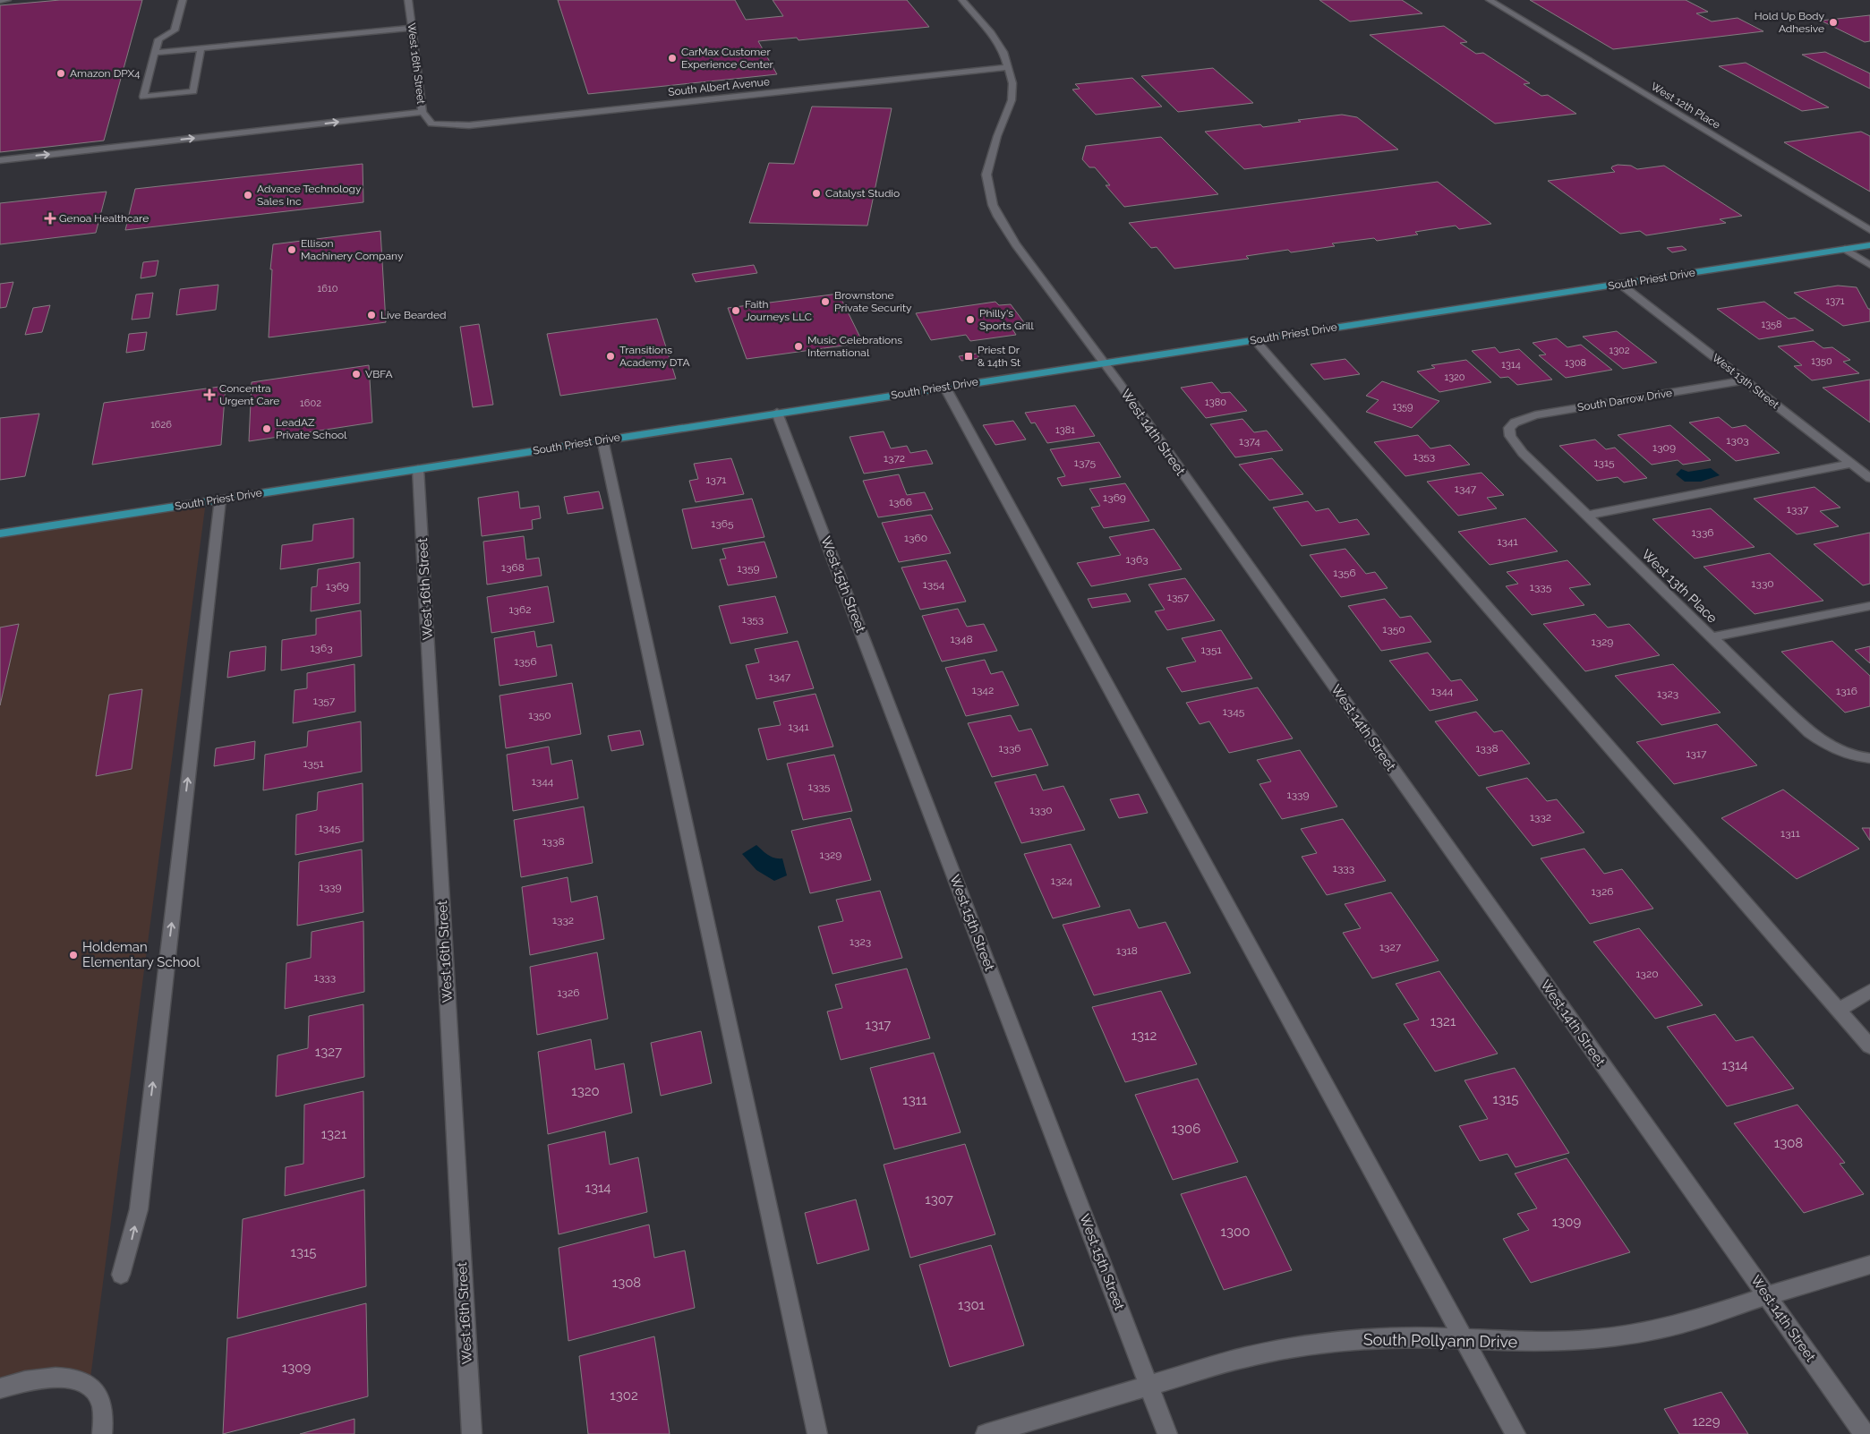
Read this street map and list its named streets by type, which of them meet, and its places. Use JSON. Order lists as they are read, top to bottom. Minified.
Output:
{"streets":{"main road":["South Priest Drive"],"street":["West 16th Street","South Albert Avenue","West 12th Place","West 13th Street","South Darrow Drive","West 14th Street","West 15th Street","West 13th Place","South Pollyann Drive"]},"crossings":[["West 16th Street","South Albert Avenue"],["West 16th Street","South Priest Drive"],["South Albert Avenue","West 14th Street"],["South Priest Drive","West 13th Street"],["South Priest Drive","West 14th Street"],["South Priest Drive","West 15th Street"],["West 13th Street","South Darrow Drive"],["South Darrow Drive","West 13th Place"],["West 14th Street","South Pollyann Drive"],["West 15th Street","South Pollyann Drive"]],"places":{"other":["Hold Up Body Adhesive","CarMax Customer Experience Center","Amazon DPX4","Catalyst Studio","Advance Technology Sales Inc","Ellison Machinery Company","Brownstone Private Security","Faith Journeys LLC","Live Bearded","Philly's Sports Grill","Music Celebrations International","Transitions Academy DTA","VBFA","LeadAZ Private School","Holdeman Elementary School"],"health":["Genoa Healthcare","Concentra Urgent Care"],"transit":["Priest Dr & 14th St"]},"house_numbers":["1610","1371","1358","1302","1350","1308","1314","1320","1380","1602","1359","1626","1381","1303","1374","1309","1353","1372","1375","1315","1371","1347","1369","1366","1337","1365","1336","1360","1341","1363","1368","1359","1356","1330","1354","1369","1335","1357","1362","1353","1350","1348","1329","1363","1351","1356","1347","1342","1344","1316","1323","1357","1345","1350","1341","1336","1338","1317","1351","1344","1335","1339","1330","1332","1345","1311","1338","1329","1333","1324","1339","1326","1332","1323","1327","1318","1320","1333","1326","1321","1317","1312","1327","1314","1320","1315","1311","1306","1321","1308","1314","1307","1309","1300","1315","1308","1301","1309","1302","1229"]}
